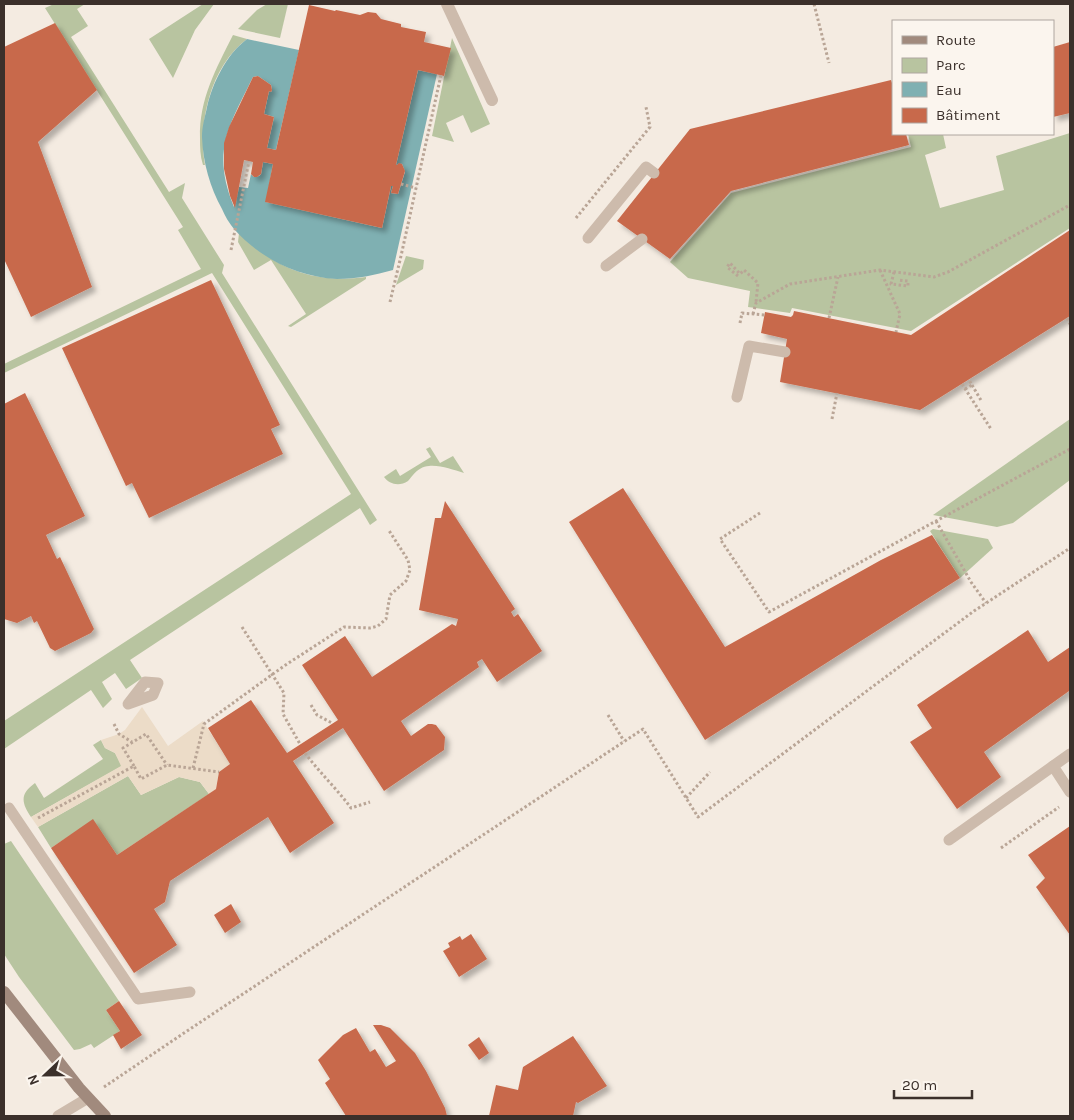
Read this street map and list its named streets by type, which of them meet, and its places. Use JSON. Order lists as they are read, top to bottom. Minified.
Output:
{"legend":["Route","Parc","Eau","Bâtiment"],"scale_bar":"20 m","north":"left"}
